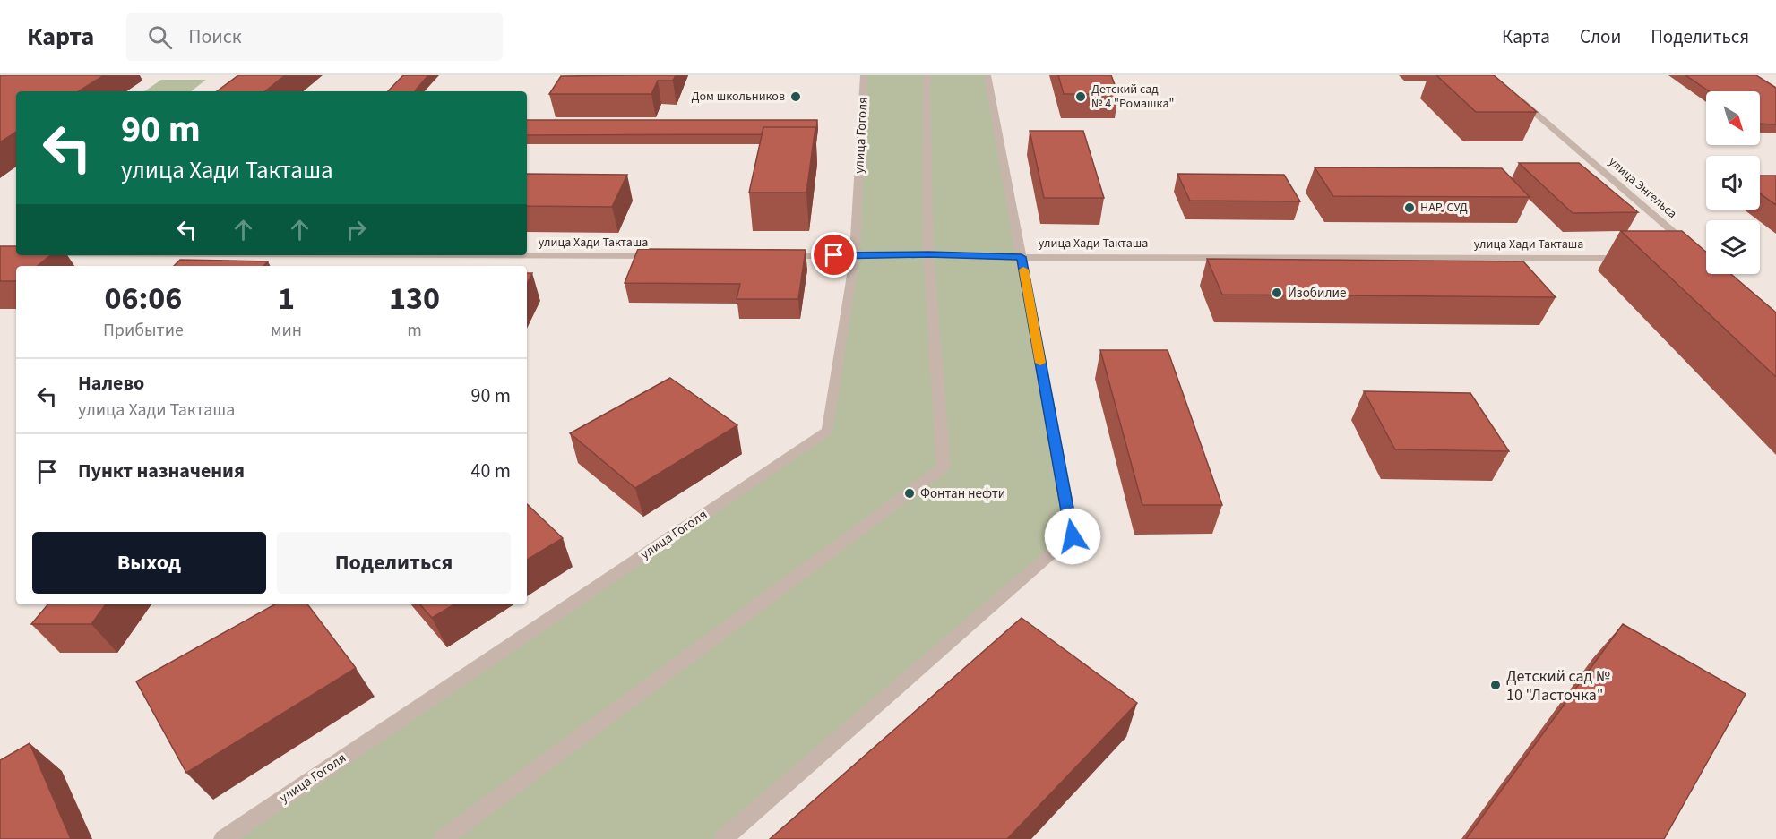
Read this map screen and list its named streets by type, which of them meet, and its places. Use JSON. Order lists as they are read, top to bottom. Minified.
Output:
{"streets":{"street":["улица Гоголя","улица Энгельса","улица Хади Такташа"]},"crossings":[["улица Гоголя","улица Хади Такташа"]],"places":["Дом школьников","Детский сад № 4 \"Ромашка\"","НАР. СУД","Изобилие","Фонтан нефти","Детский сад № 10 \"Ласточка\""],"north":"bottom right","page":{"header":"Карта","search":"Поиск","nav":["Карта","Слои","Поделиться"],"turn":["90 m","улица Хади Такташа"],"eta":["06:06","Прибытие","1","мин","130","m"],"list":[{"name":"Налево","note":"улица Хади Такташа","value":"90 m"},{"name":"Пункт назначения","value":"40 m"}],"buttons":["Выход","Поделиться"]}}
